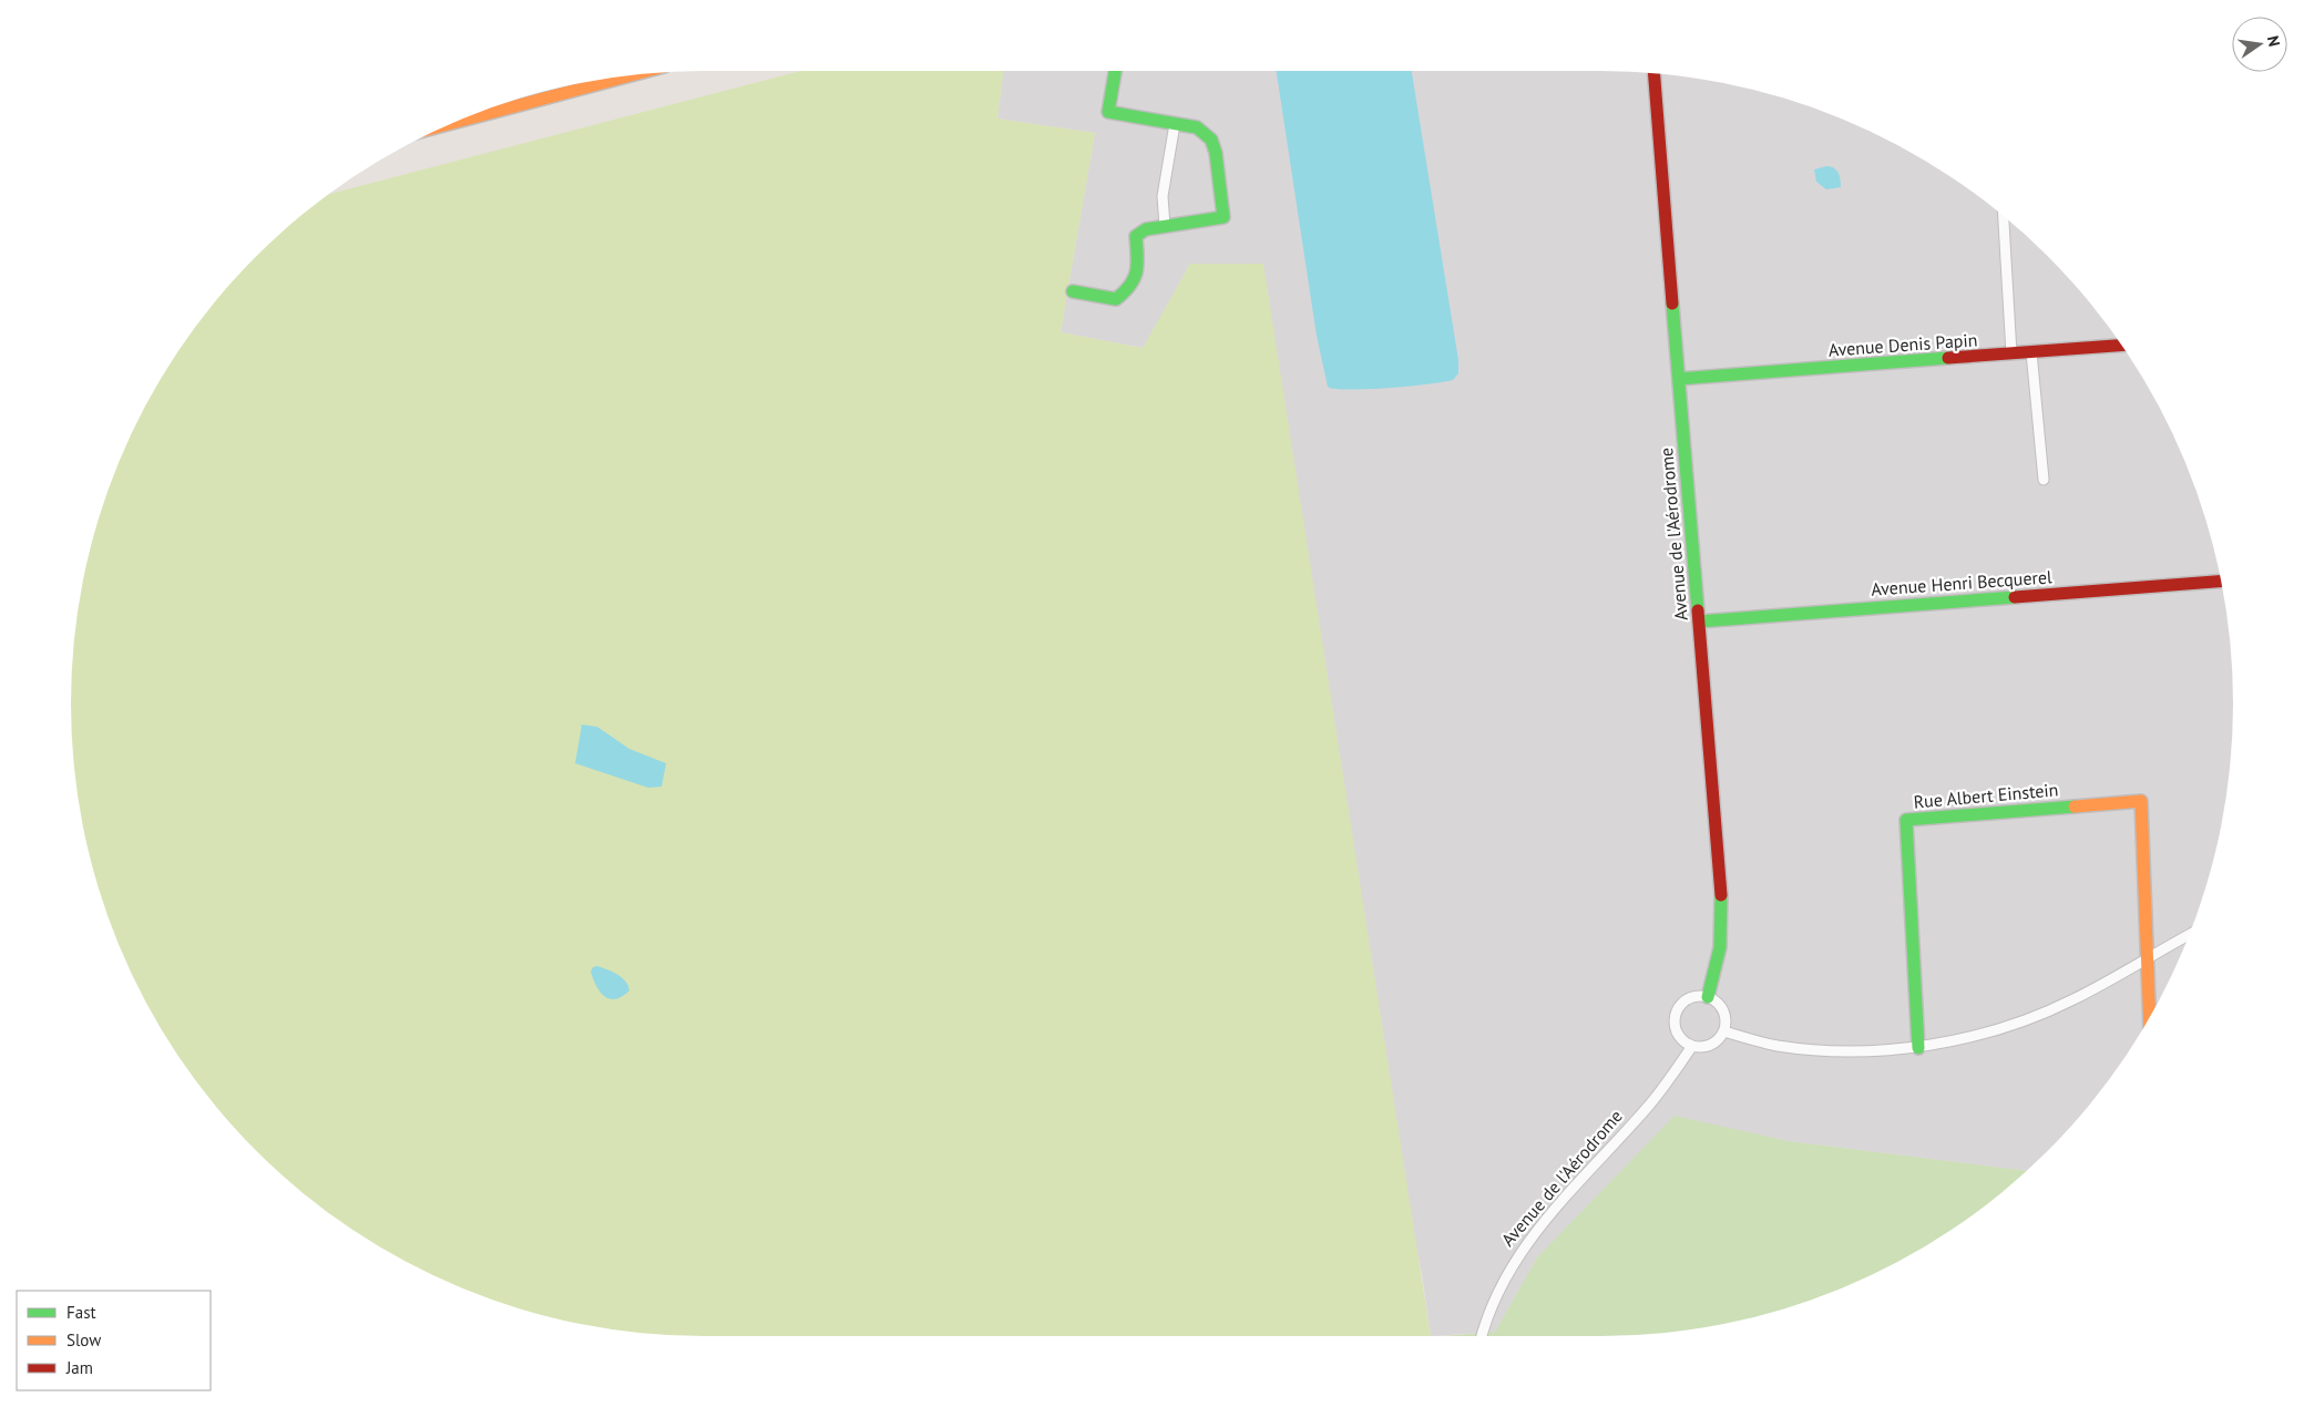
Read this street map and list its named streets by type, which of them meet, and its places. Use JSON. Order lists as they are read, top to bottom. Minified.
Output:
{"streets":{"street":["Avenue Denis Papin","Avenue de l'Aérodrome","Avenue Henri Becquerel","Rue Albert Einstein"]},"crossings":[["Avenue Denis Papin","Avenue de l'Aérodrome"],["Avenue de l'Aérodrome","Avenue Henri Becquerel"]],"legend":["Fast","Slow","Jam"],"north":"right"}
